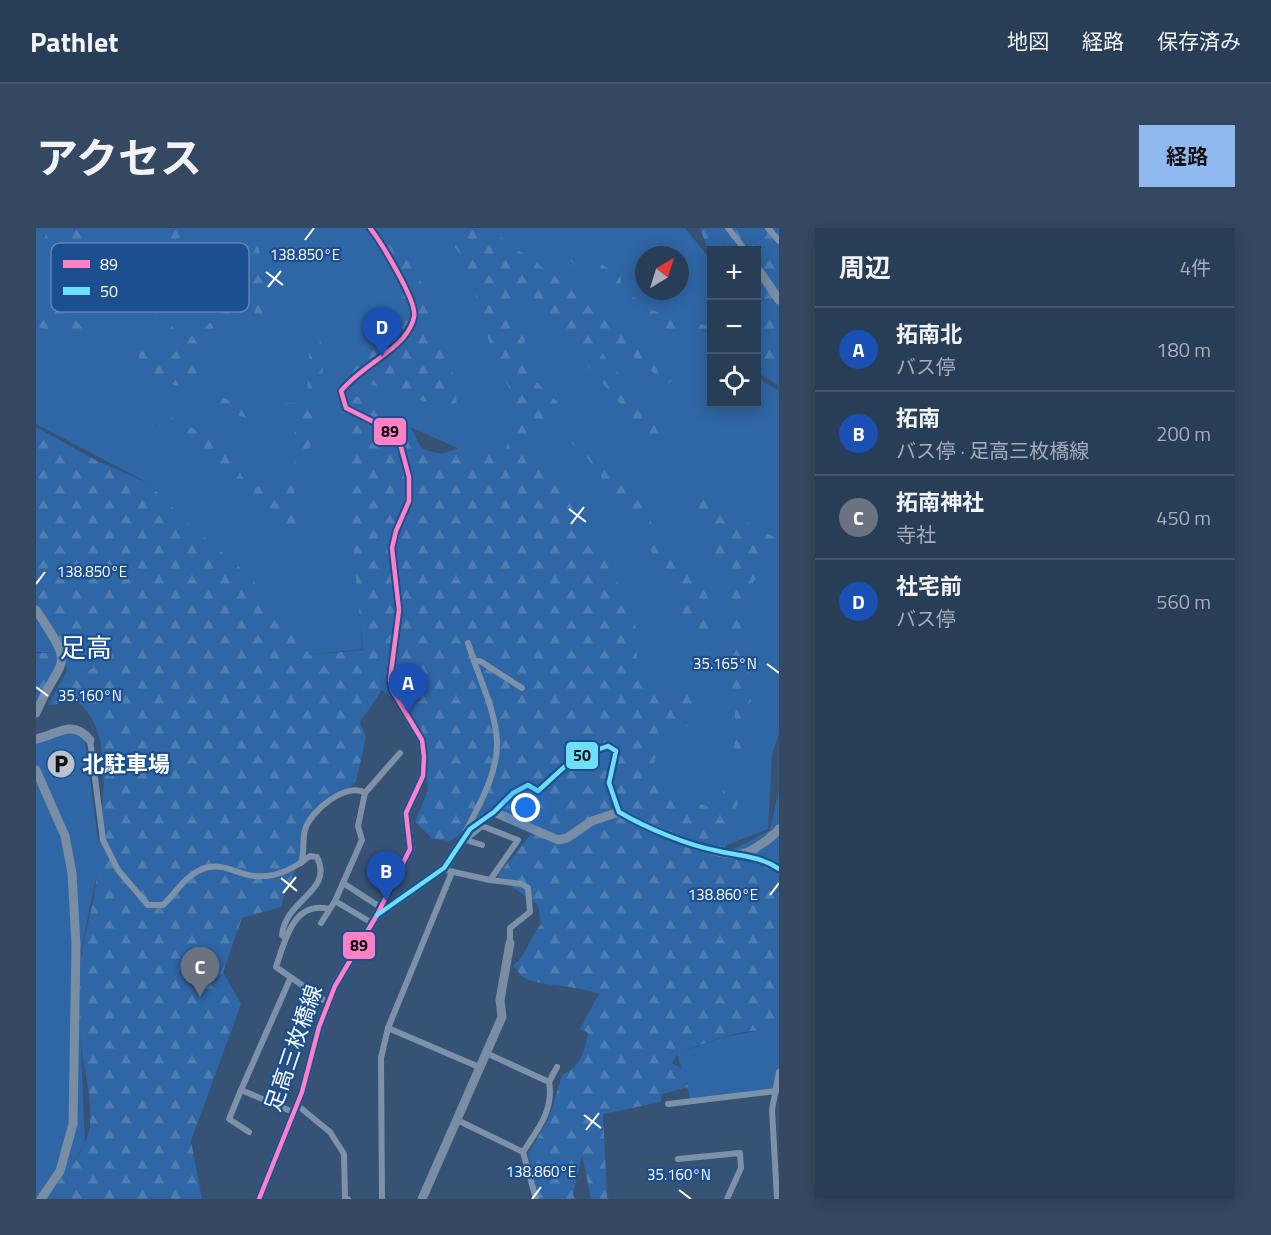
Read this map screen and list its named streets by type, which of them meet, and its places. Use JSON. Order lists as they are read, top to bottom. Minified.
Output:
{"streets":{"street":["足高三枚橋線"]},"districts":["足高"],"places":{"parking":["北駐車場"]},"lines":["transit line 89","transit line 50"],"legend":["89","50"],"north":"top right","page":{"header":"Pathlet","nav":["地図","経路","保存済み"],"title":"アクセス","buttons":"経路","heading":["周辺","4件"],"map_buttons":["+","−"],"list":[{"mark":"A","name":"拓南北","note":"バス停","value":"180 m"},{"mark":"B","name":"拓南","note":"バス停 · 足高三枚橋線","value":"200 m"},{"mark":"C","name":"拓南神社","note":"寺社","value":"450 m"},{"mark":"D","name":"社宅前","note":"バス停","value":"560 m"}],"pins":["D","A","B","C"]},"coordinates":["138.850°E","35.165°N","35.160°N","138.860°E"]}
